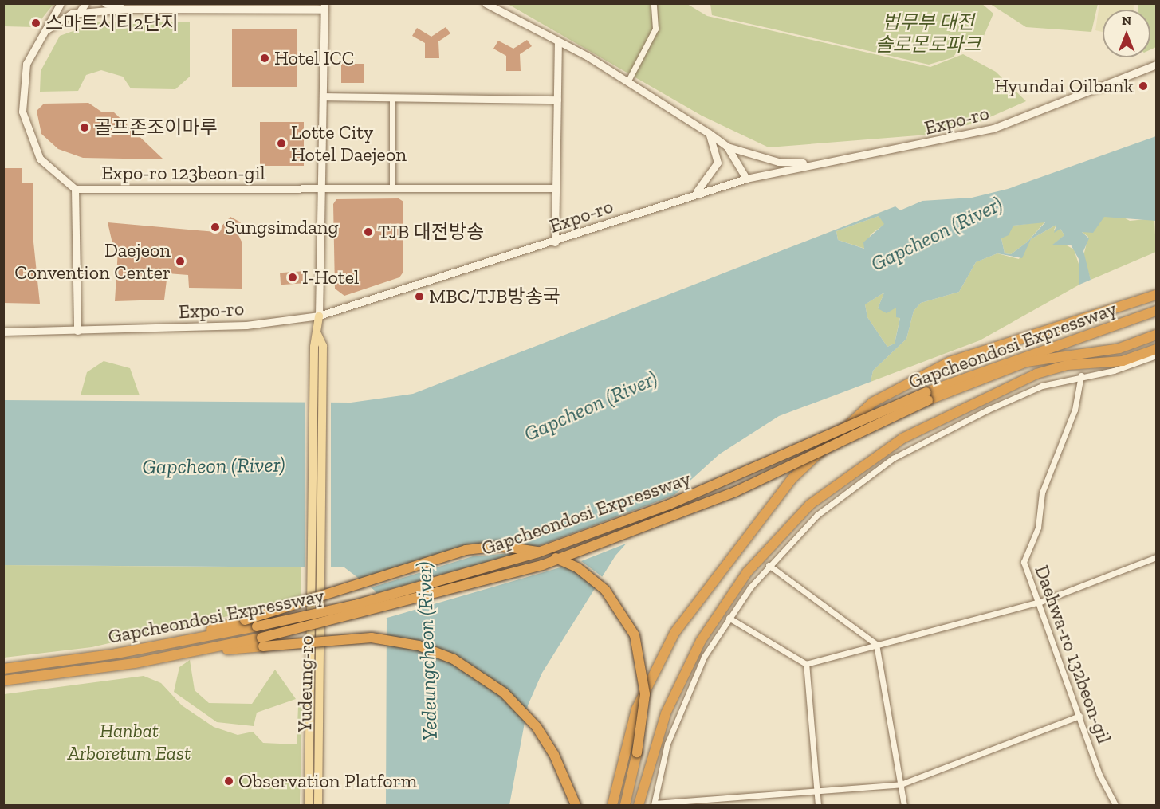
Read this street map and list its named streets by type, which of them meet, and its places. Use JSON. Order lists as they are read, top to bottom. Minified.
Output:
{"streets":{"highway":["Gapcheondosi Expressway"],"main road":["Yudeung-ro"],"street":["Expo-ro","Expo-ro 123beon-gil","Daehwa-ro 132beon-gil"]},"crossings":[["Expo-ro","Yudeung-ro"]],"water":["Gapcheon (River)","Yedeungcheon (River)"],"parks":["법무부 대전 솔로몬로파크","Hanbat Arboretum East"],"places":["스마트시티2단지","Hotel ICC","Hyundai Oilbank","골프존조이마루","Lotte City Hotel Daejeon","Sungsimdang","TJB 대전방송","Daejeon Convention Center","I-Hotel","MBC/TJB방송국","Observation Platform"],"north":"top"}
